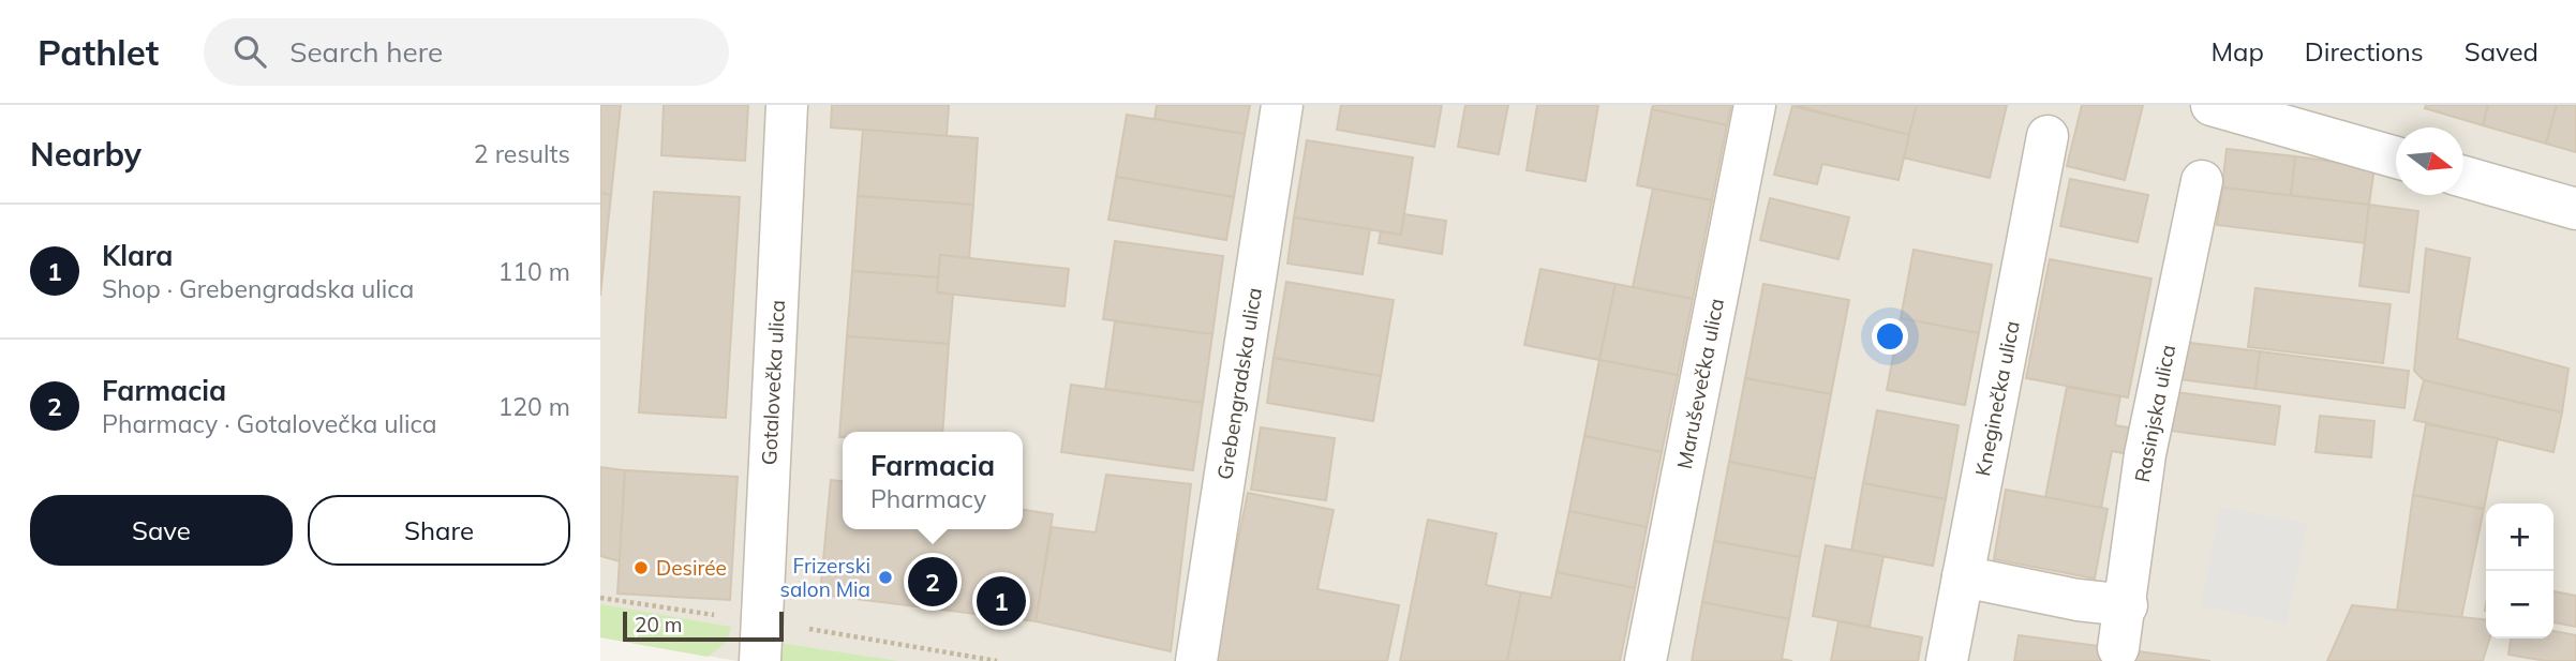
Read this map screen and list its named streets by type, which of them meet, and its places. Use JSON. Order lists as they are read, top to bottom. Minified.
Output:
{"streets":{"street":["Gotalovečka ulica","Grebengradska ulica","Maruševečka ulica","Kneginečka ulica","Rasinjska ulica"]},"places":["Desirée","Frizerski salon Mia"],"scale_bar":"20 m","north":"right","page":{"header":"Pathlet","search":"Search here","nav":["Map","Directions","Saved"],"heading":["Nearby","2 results"],"list":[{"mark":"1","name":"Klara","note":"Shop · Grebengradska ulica","value":"110 m"},{"mark":"2","name":"Farmacia","note":"Pharmacy · Gotalovečka ulica","value":"120 m"}],"popup":["Farmacia","Pharmacy"],"buttons":["Save","Share"],"map_buttons":["+","−"],"pins":["2","1"],"scale":"20 m"}}
